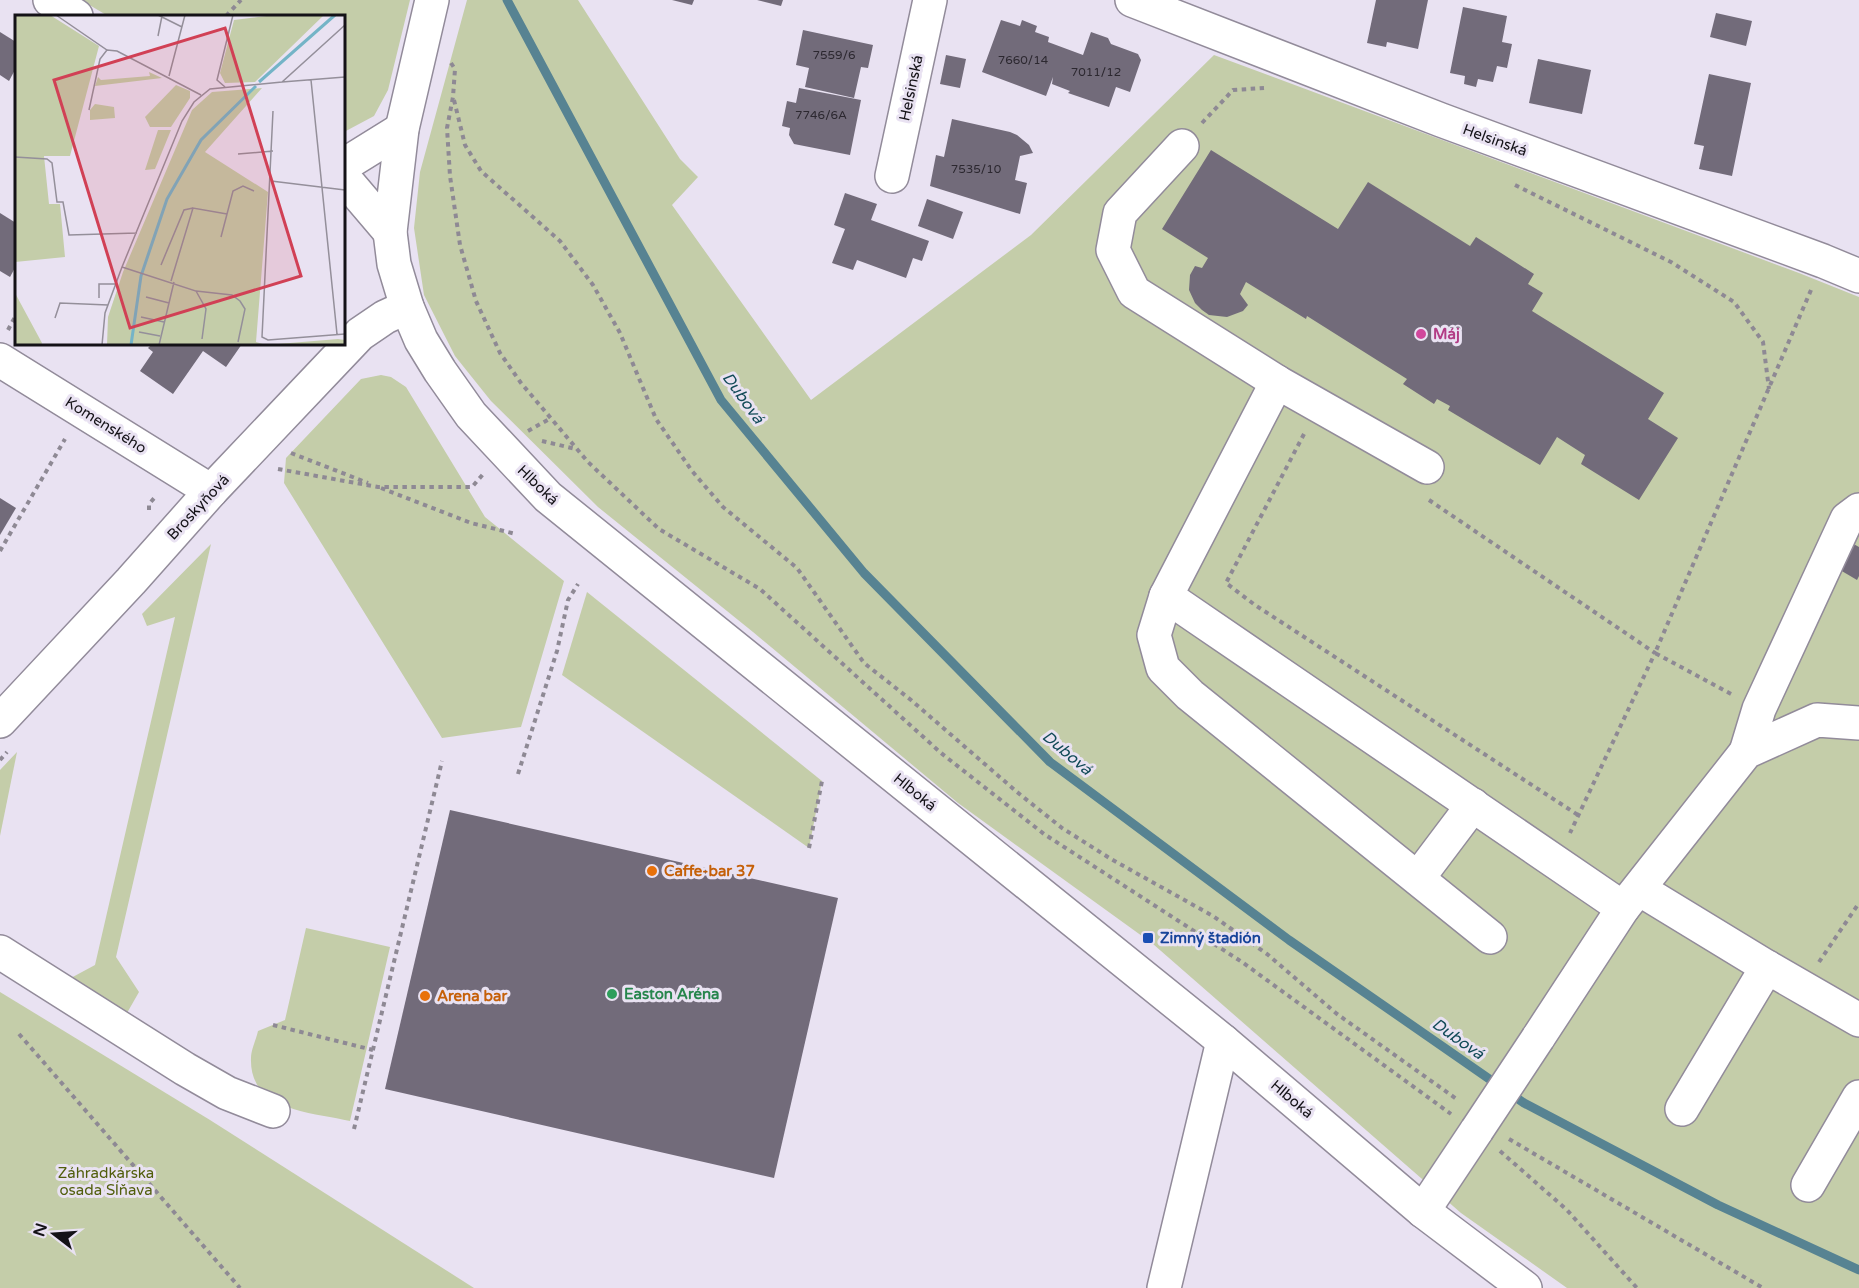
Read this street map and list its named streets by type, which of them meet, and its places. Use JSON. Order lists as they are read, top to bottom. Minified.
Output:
{"streets":{"street":["Helsinská","Komenského","Hlboká","Broskyňová"]},"crossings":[["Komenského","Broskyňová"],["Hlboká","Broskyňová"]],"water":["Dubová"],"parks":["Záhradkárska osada Sĺňava"],"places":{"other":["Máj","Caffe-bar 37","Easton Aréna","Arena bar"],"transit":["Zimný štadión"]},"house_numbers":["7559/6","7660/14","7011/12","7746/6A","7535/10"],"north":"left"}
